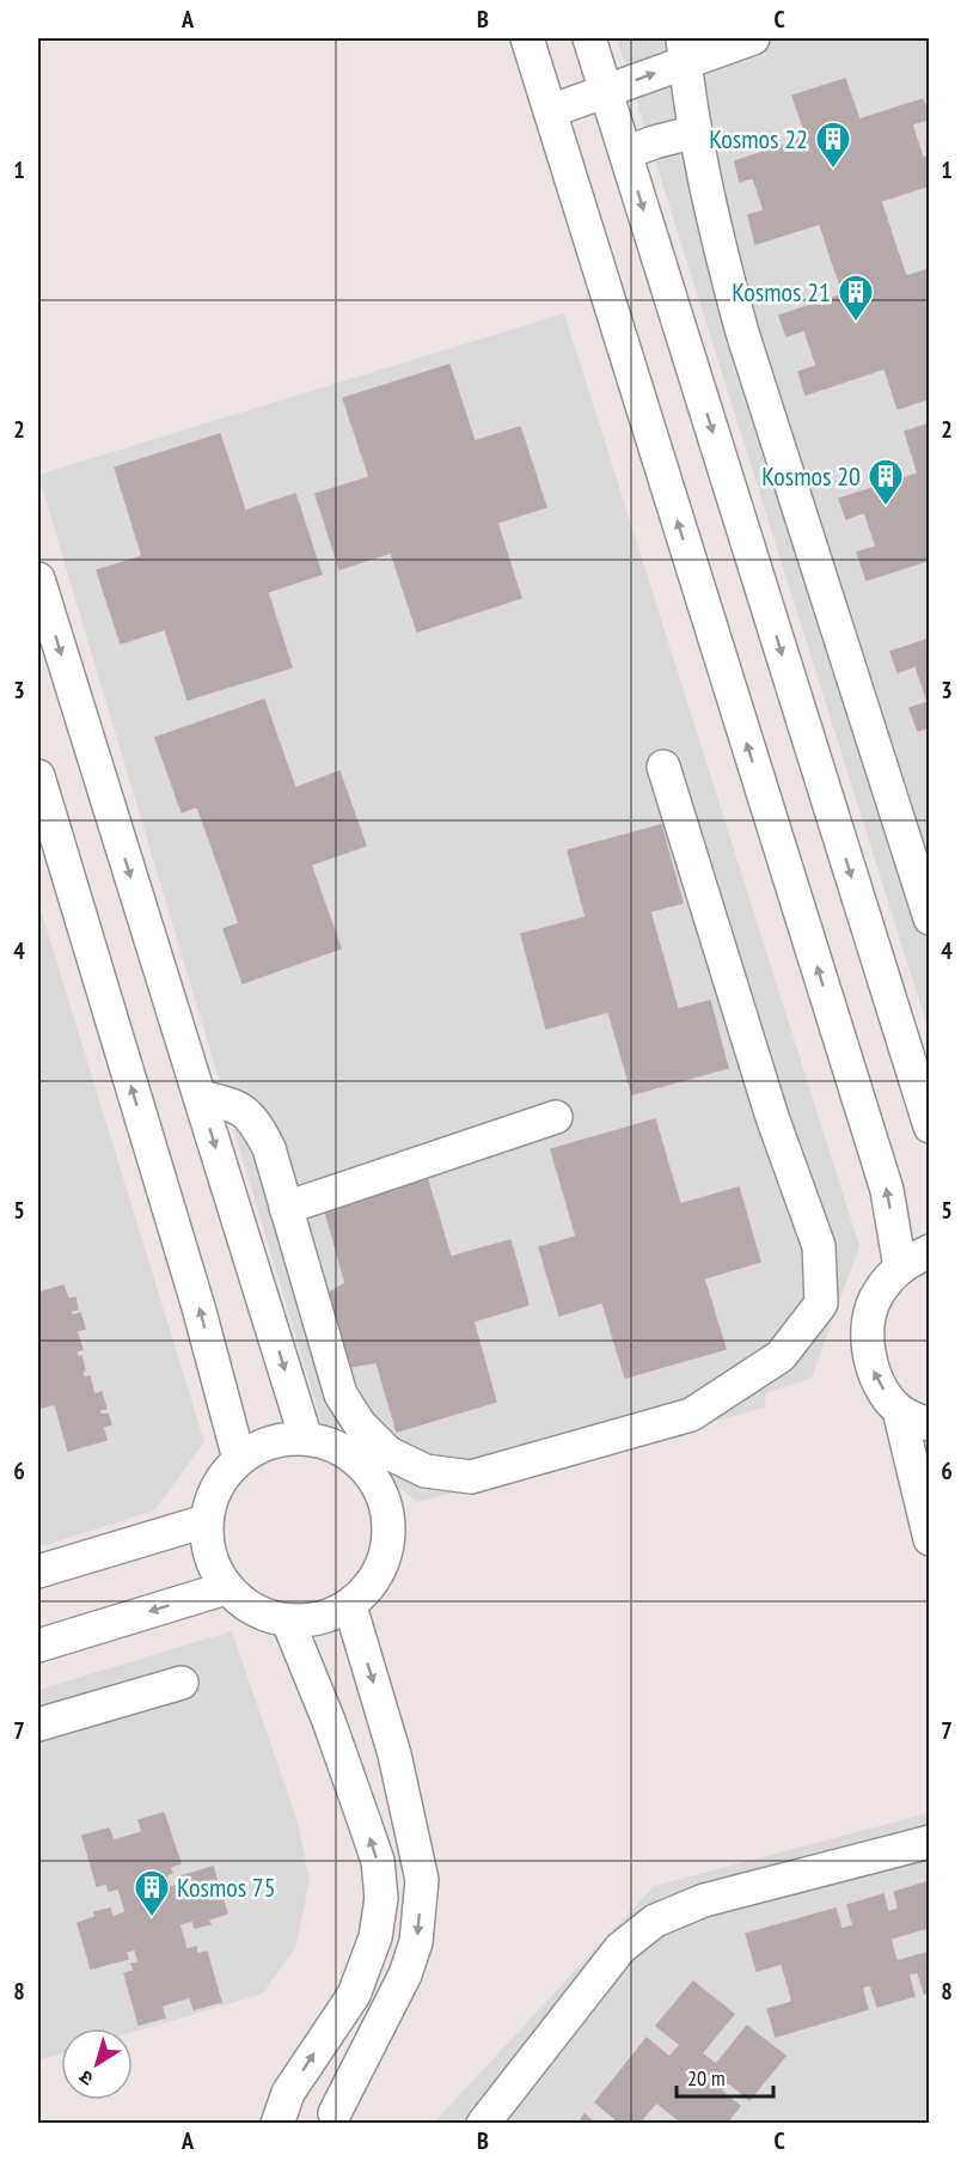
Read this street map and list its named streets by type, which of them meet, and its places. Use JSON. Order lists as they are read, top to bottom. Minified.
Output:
{"places":{"building":["Kosmos 22","Kosmos 21","Kosmos 20","Kosmos 75"]},"scale_bar":"20 m","north":"bottom left","grid":{"columns":["A","B","C"],"rows":["1","2","3","4","5","6","7","8"]}}
